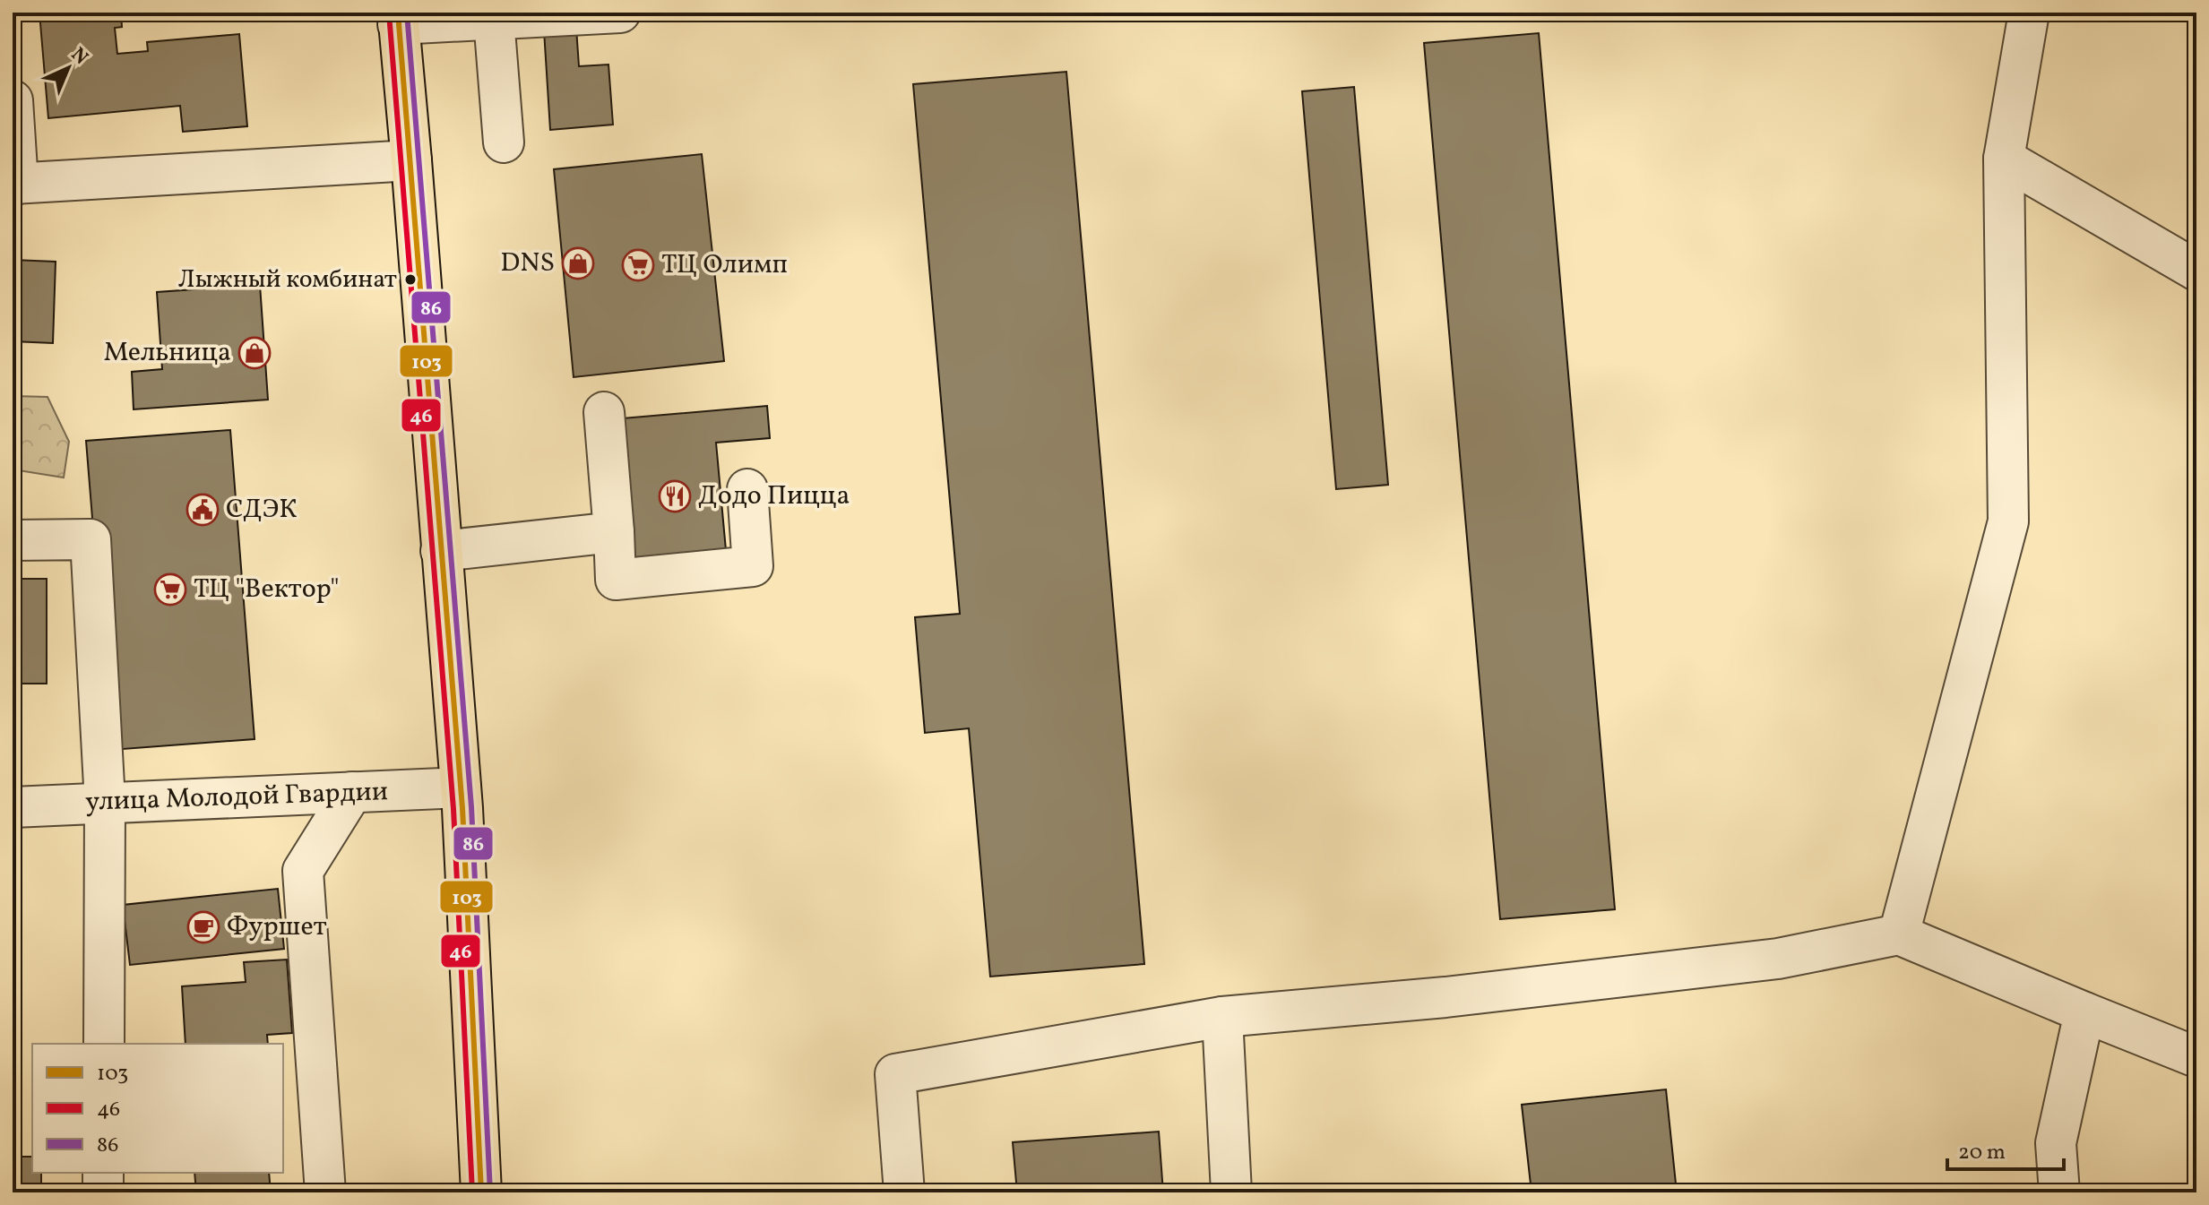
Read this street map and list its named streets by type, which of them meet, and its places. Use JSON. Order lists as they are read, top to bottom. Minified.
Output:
{"streets":{"street":["улица Молодой Гвардии"]},"places":{"shop":["DNS","Мельница"],"supermarket":["ТЦ Олимп","ТЦ \"Вектор\""],"other":["Лыжный комбинат"],"restaurant":["Додо Пицца"],"public building":["СДЭК"],"cafe":["Фуршет"]},"lines":["transit line 103","transit line 86","transit line 46"],"legend":["103","46","86"],"scale_bar":"20 m","north":"top right"}
